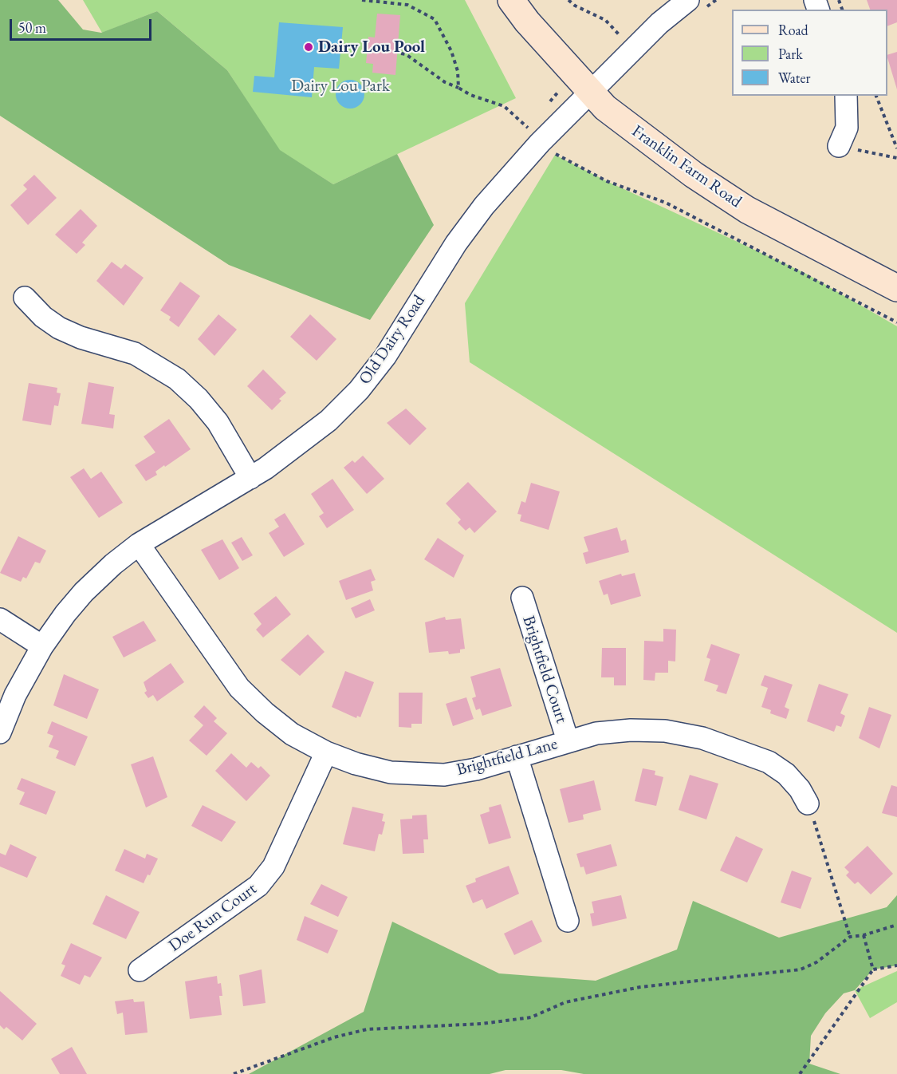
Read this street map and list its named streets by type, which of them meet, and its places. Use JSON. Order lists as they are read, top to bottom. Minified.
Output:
{"streets":{"main road":["Franklin Farm Road"],"street":["Old Dairy Road","Brightfield Court","Brightfield Lane","Doe Run Court"]},"crossings":[["Franklin Farm Road","Old Dairy Road"],["Old Dairy Road","Brightfield Lane"],["Brightfield Court","Brightfield Lane"],["Brightfield Lane","Doe Run Court"]],"parks":["Dairy Lou Park"],"places":["Dairy Lou Pool"],"legend":["Road","Park","Water"],"scale_bar":"50 m"}
